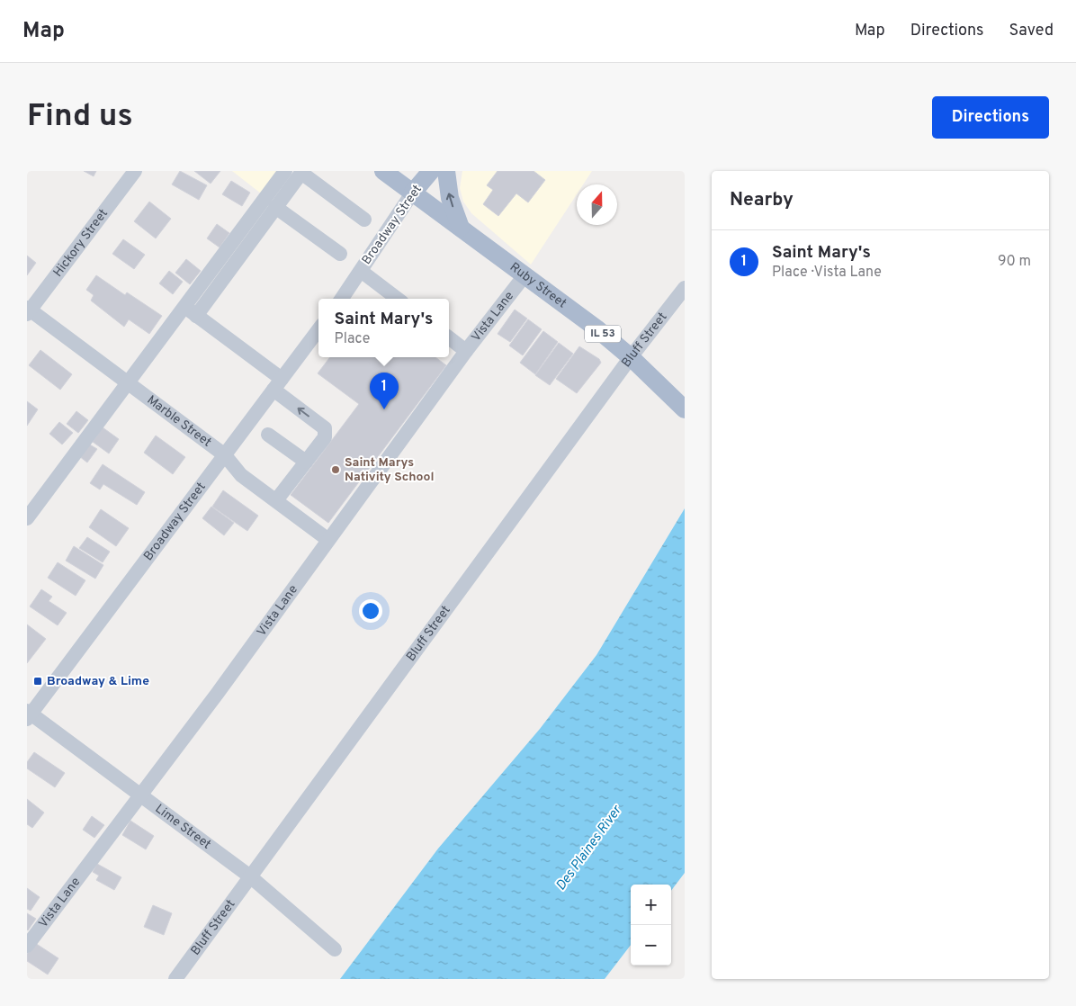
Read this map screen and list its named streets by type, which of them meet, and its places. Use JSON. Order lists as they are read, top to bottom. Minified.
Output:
{"streets":{"main road":["Broadway Street","Ruby Street","IL 53"],"street":["Hickory Street","Vista Lane","Bluff Street","Marble Street","Lime Street"]},"crossings":[["Broadway Street","Ruby Street"],["Broadway Street","Marble Street"],["Broadway Street","Lime Street"],["Hickory Street","Marble Street"],["Ruby Street","Vista Lane"],["Ruby Street","Bluff Street"],["Vista Lane","Marble Street"],["Vista Lane","Lime Street"],["Bluff Street","Lime Street"]],"water":["Des Plaines River"],"places":{"other":["Saint Marys Nativity School"],"transit":["Broadway & Lime"]},"north":"top","page":{"header":"Map","nav":["Map","Directions","Saved"],"buttons":"Directions","title":"Find us","heading":"Nearby","list":[{"mark":"1","name":"Saint Mary's","note":"Place · Vista Lane","value":"90 m"}],"popup":["Saint Mary's","Place"],"pins":"1","map_buttons":["+","−"]}}
